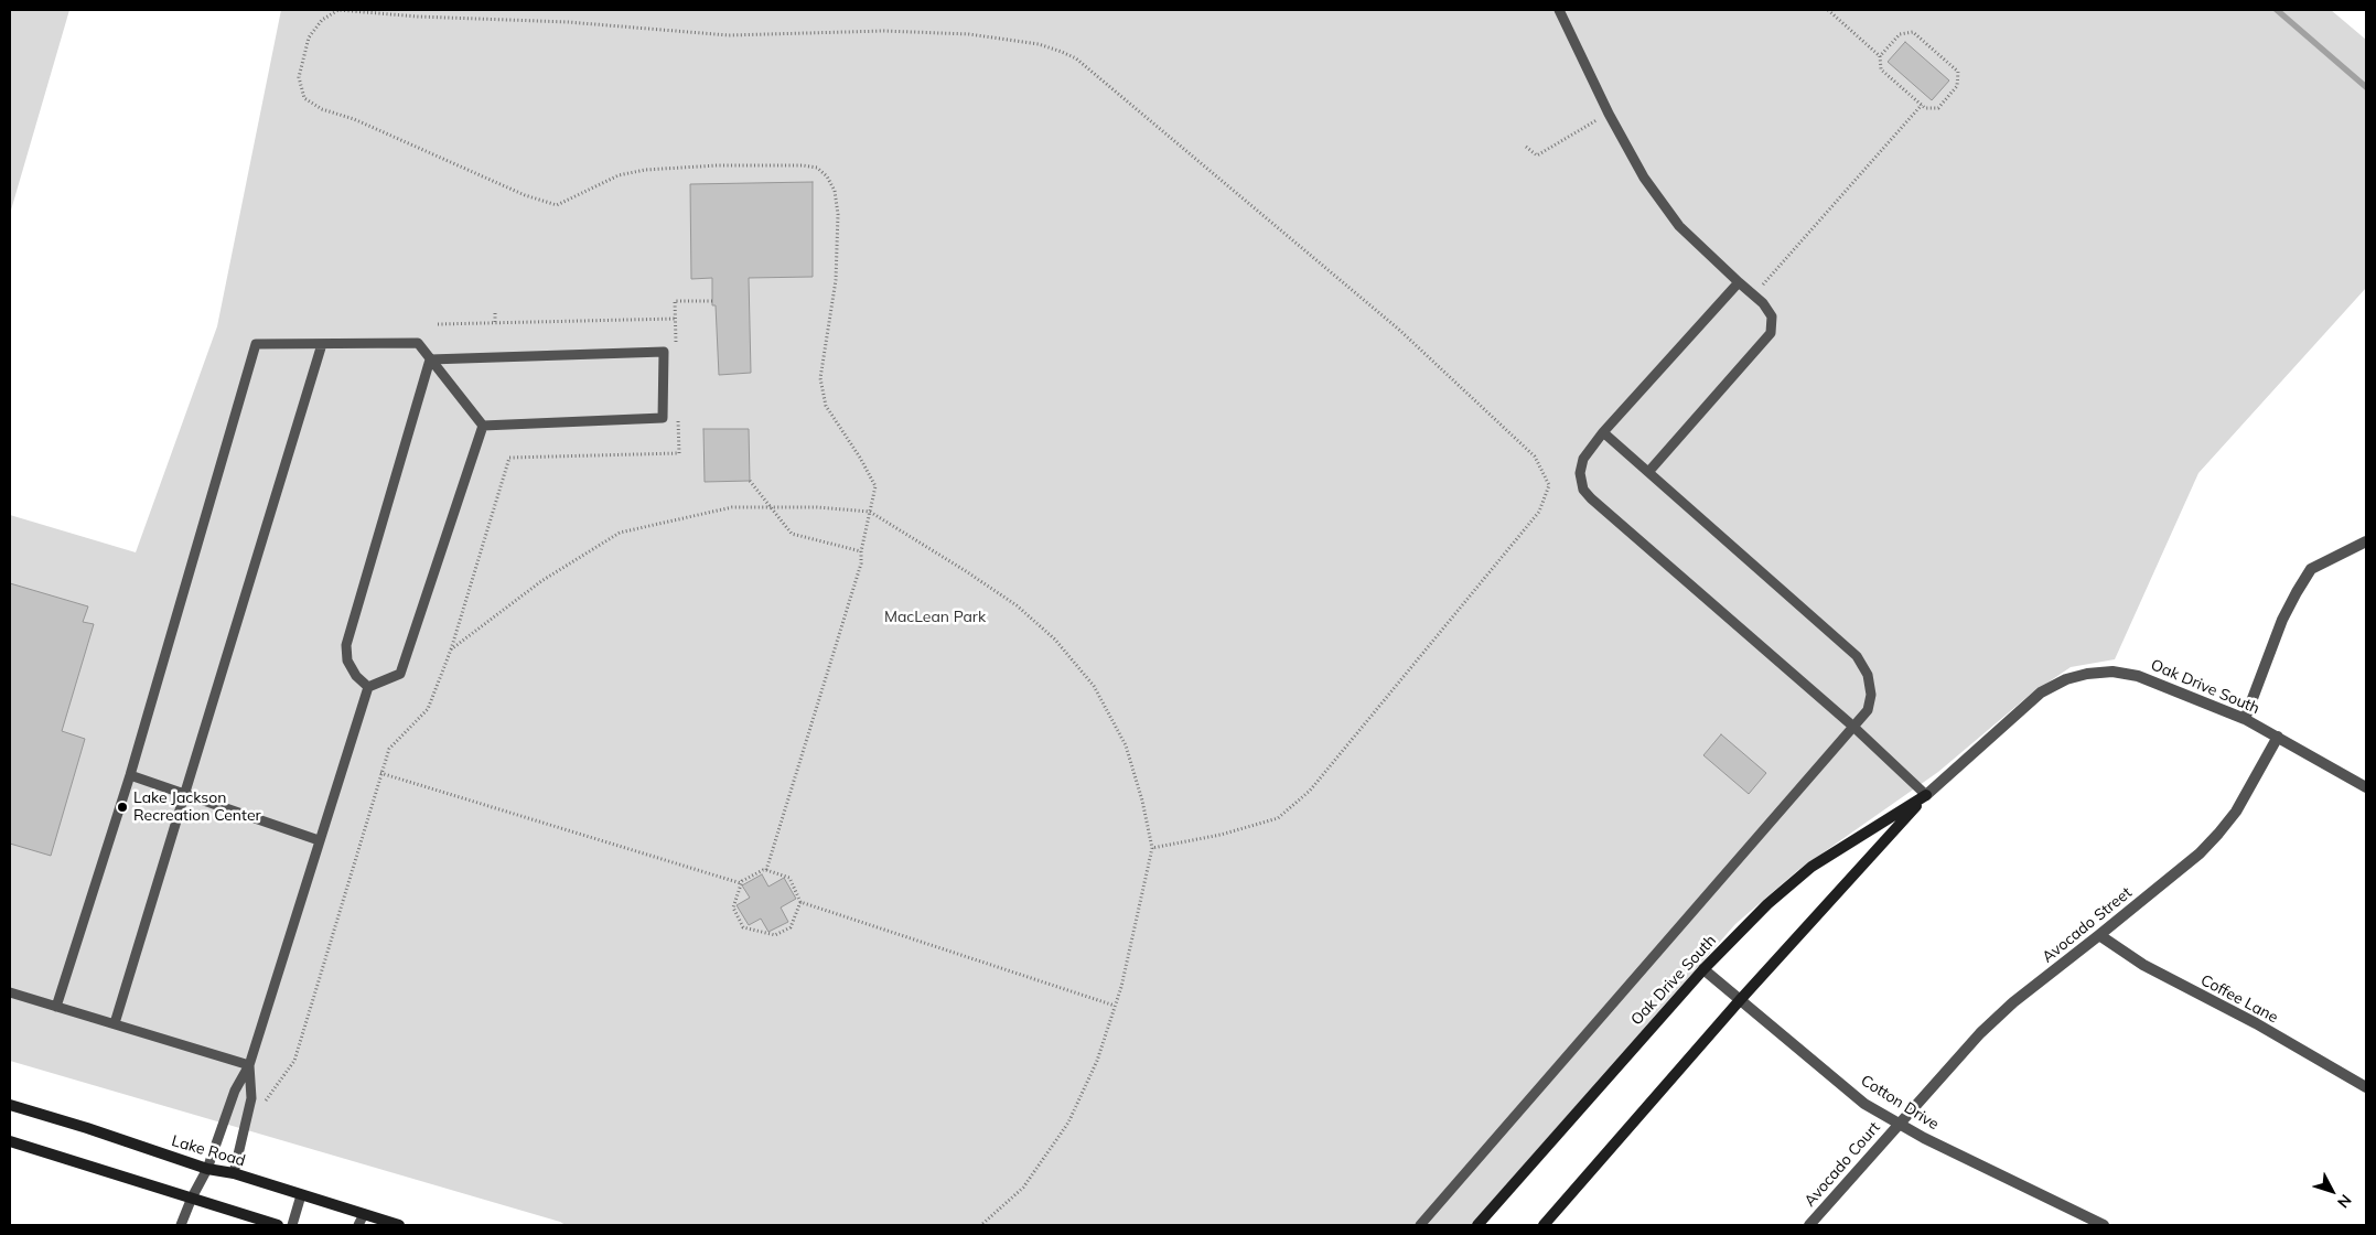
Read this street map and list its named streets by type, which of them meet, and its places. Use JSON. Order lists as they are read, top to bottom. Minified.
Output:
{"streets":{"street":["Oak Drive South","Avocado Street","Coffee Lane","Cotton Drive","Lake Road","Avocado Court"]},"crossings":[["Oak Drive South","Avocado Street"],["Oak Drive South","Cotton Drive"],["Avocado Street","Coffee Lane"],["Avocado Street","Cotton Drive"],["Avocado Street","Avocado Court"],["Cotton Drive","Avocado Court"]],"parks":["MacLean Park"],"places":["Lake Jackson Recreation Center"],"north":"bottom right"}
